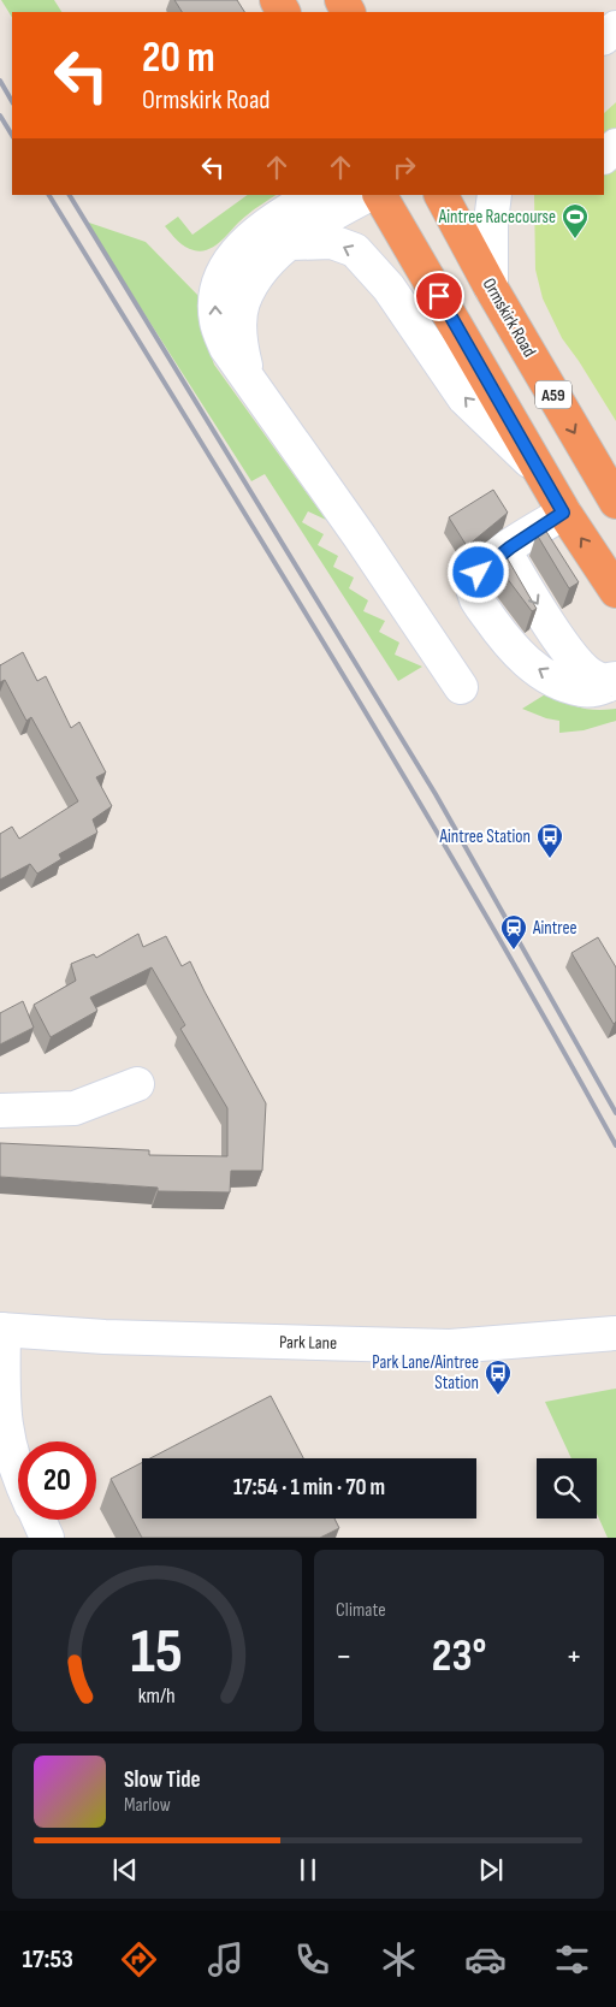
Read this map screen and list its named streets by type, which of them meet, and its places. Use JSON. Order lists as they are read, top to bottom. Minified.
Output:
{"streets":{"highway":["Ormskirk Road","A59"],"street":["Park Lane"]},"places":{"sports":["Aintree Racecourse"],"bus stop":["Aintree Station","Park Lane/Aintree Station"],"station":["Aintree"]},"page":{"turn":["20 m","Ormskirk Road"],"limit":"20","trip":"17:54 · 1 min · 70 m","tile":"Climate","heat":["−","23°","+"],"song":["Slow Tide","Marlow"],"tabs":"17:53","gauge":["15","km/h"]}}
